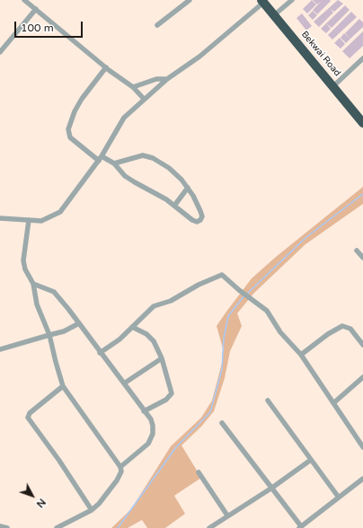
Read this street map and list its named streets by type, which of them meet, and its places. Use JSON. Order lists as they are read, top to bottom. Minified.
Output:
{"streets":{"highway":["Bekwai Road"]},"scale_bar":"100 m","north":"bottom right"}
